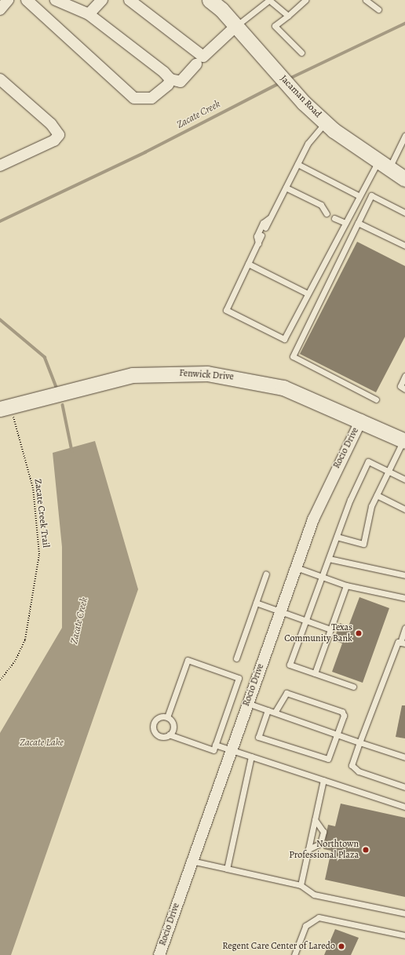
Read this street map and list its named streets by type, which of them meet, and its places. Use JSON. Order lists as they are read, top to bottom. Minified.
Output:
{"streets":{"street":["Jacaman Road","Fenwick Drive","Rocio Drive"],"path":["Zacate Creek Trail"]},"crossings":[["Fenwick Drive","Rocio Drive"]],"water":["Zacate Creek","Zacate Lake"],"places":["Texas Community Bank","Northtown Professional Plaza","Regent Care Center of Laredo"]}
